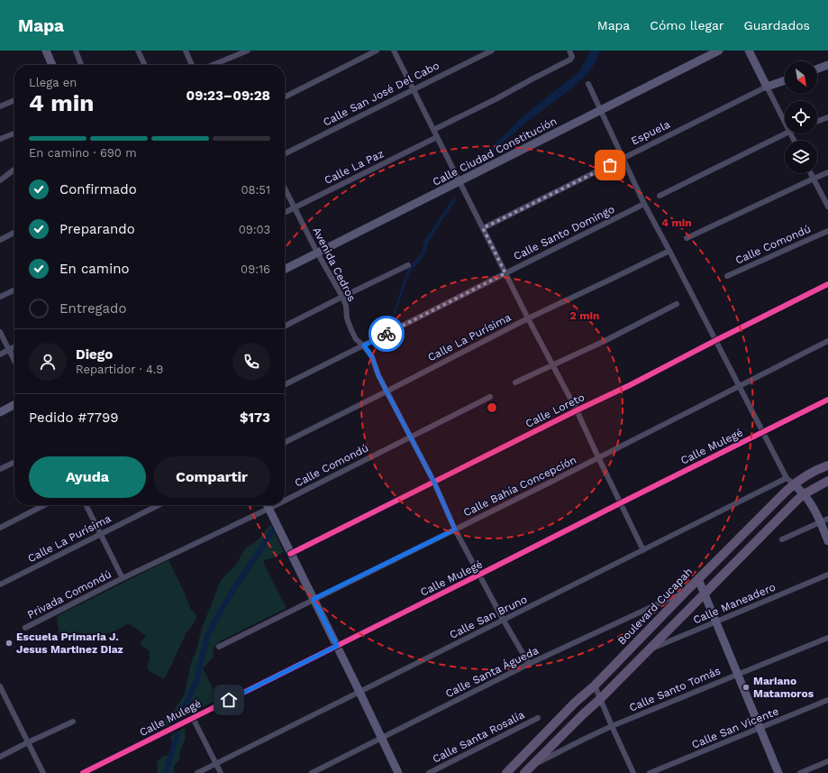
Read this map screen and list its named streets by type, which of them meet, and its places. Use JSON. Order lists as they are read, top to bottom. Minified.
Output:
{"streets":{"main road":["Boulevard Cucapah"],"street":["Calle San José Del Cabo","Espuela","Calle Ciudad Constitución","Calle La Paz","Calle Santo Domingo","Calle Comondú","Avenida Cedros","Calle La Purísima","Calle Loreto","Calle Mulegé","Calle Bahía Concepción","Privada Comondú","Calle Maneadero","Calle San Bruno","Calle Santa Águeda","Calle Santo Tomás","Calle San Vicente","Calle Santa Rosalía"]},"crossings":[["Calle Ciudad Constitución","Avenida Cedros"],["Calle La Paz","Avenida Cedros"],["Calle Santo Domingo","Avenida Cedros"],["Calle Comondú","Avenida Cedros"],["Calle Comondú","Privada Comondú"],["Avenida Cedros","Calle La Purísima"],["Avenida Cedros","Calle Loreto"],["Avenida Cedros","Calle Mulegé"],["Avenida Cedros","Calle Bahía Concepción"],["Avenida Cedros","Calle San Bruno"],["Avenida Cedros","Calle Santa Águeda"],["Boulevard Cucapah","Calle San Bruno"],["Boulevard Cucapah","Calle Santa Águeda"]],"places":["Escuela Primaria J. Jesus Martinez Diaz","Mariano Matamoros"],"north":"bottom right","page":{"header":"Mapa","nav":["Mapa","Cómo llegar","Guardados"],"heading":["4 min","Llega en","09:23–09:28"],"panel":["Diego","Repartidor · 4.9","Pedido #7799","$173"],"bar":"En camino · 690 m","list":[["Confirmado","08:51"],["Preparando","09:03"],["En camino","09:16"],"Entregado"],"buttons":["Ayuda","Compartir"]},"rings":["4 min","2 min"]}
